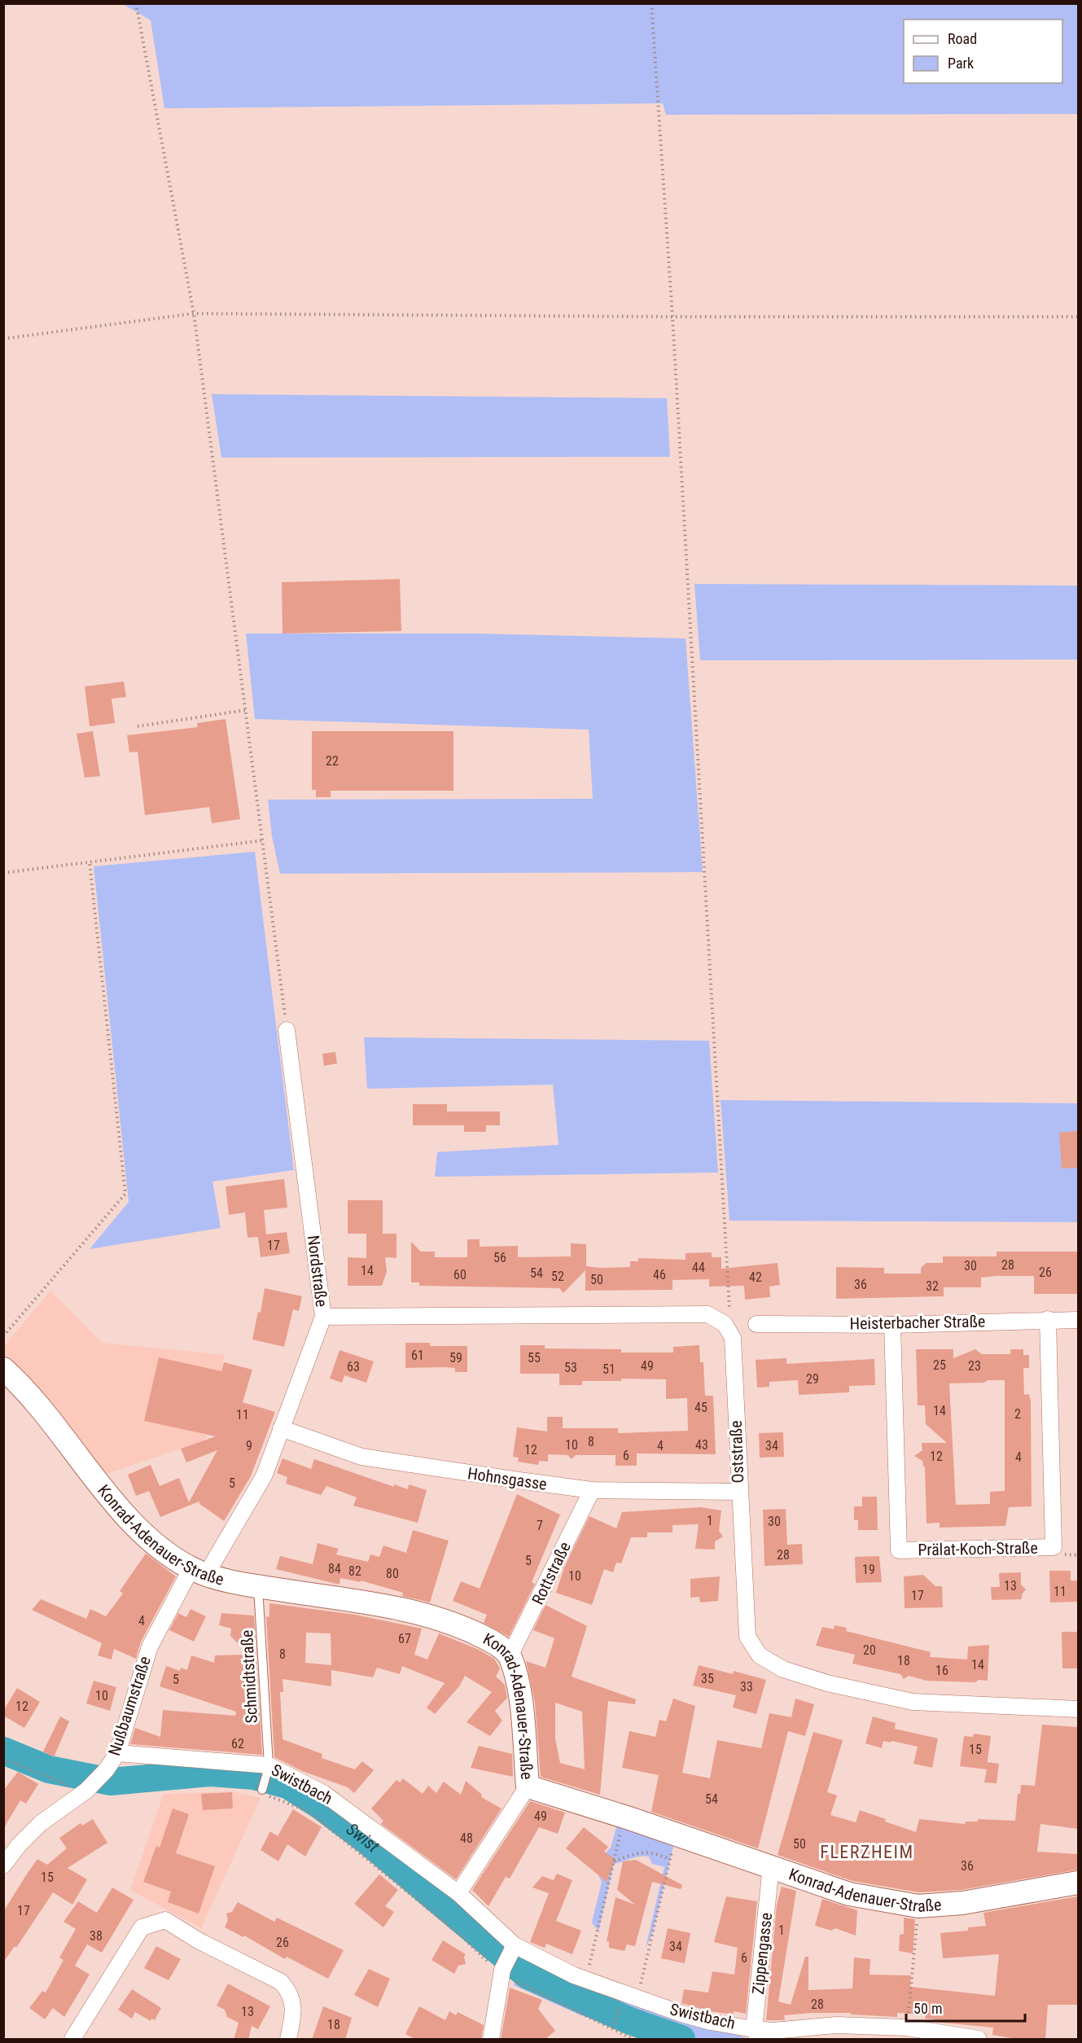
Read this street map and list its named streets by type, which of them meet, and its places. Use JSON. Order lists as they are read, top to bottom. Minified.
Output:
{"streets":{"main road":["Konrad-Adenauer-Straße"],"street":["Nordstraße","Heisterbacher Straße","Oststraße","Hohnsgasse","Prälat-Koch-Straße","Rottstraße","Nußbaumstraße","Swistbach","Zippengasse"],"lane":["Schmidtstraße"]},"crossings":[["Nordstraße","Hohnsgasse"],["Nordstraße","Konrad-Adenauer-Straße"],["Nordstraße","Nußbaumstraße"],["Heisterbacher Straße","Prälat-Koch-Straße"],["Oststraße","Hohnsgasse"],["Hohnsgasse","Rottstraße"],["Konrad-Adenauer-Straße","Rottstraße"],["Konrad-Adenauer-Straße","Schmidtstraße"],["Konrad-Adenauer-Straße","Nußbaumstraße"],["Konrad-Adenauer-Straße","Zippengasse"],["Schmidtstraße","Swistbach"],["Nußbaumstraße","Swistbach"],["Swistbach","Zippengasse"]],"districts":["FLERZHEIM"],"water":["Swist"],"house_numbers":["22","17","56","28","30","44","14","26","54","60","46","52","42","50","36","32","61","59","55","25","49","23","63","53","51","29","45","14","2","11","8","10","43","9","4","34","12","6","12","4","5","1","30","7","28","5","84","19","82","80","10","13","11","17","4","67","20","8","18","14","16","35","5","33","10","12","62","15","54","49","48","50","36","15","17","1","38","26","34","6","28","13","18"],"legend":["Road","Park"],"scale_bar":"50 m"}
